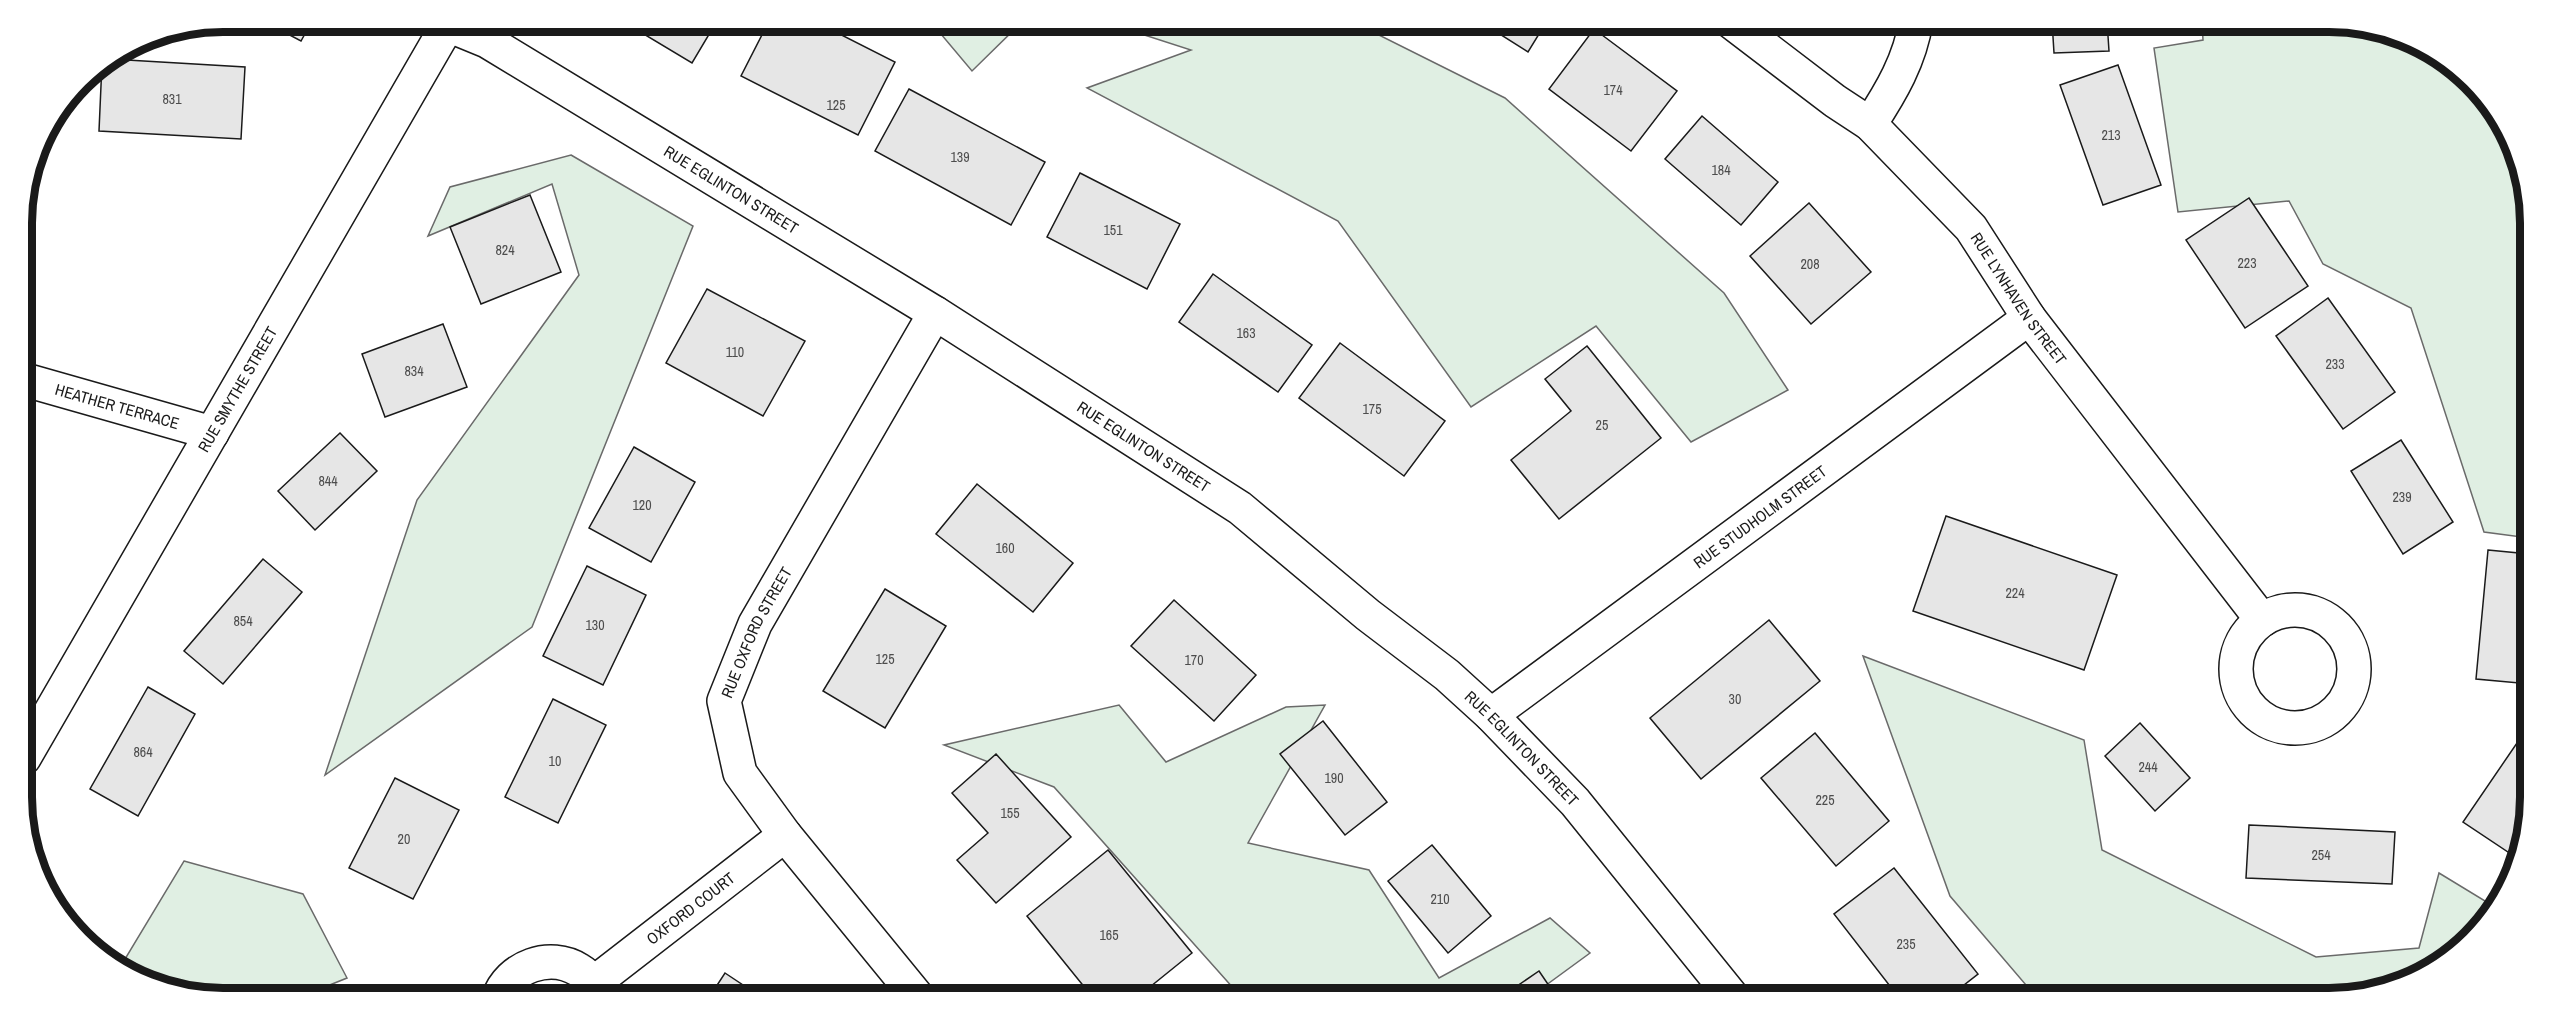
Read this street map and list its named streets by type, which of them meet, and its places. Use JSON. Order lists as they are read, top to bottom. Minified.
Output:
{"streets":{"street":["RUE EGLINTON STREET","RUE LYNHAVEN STREET","RUE SMYTHE STREET","HEATHER TERRACE","RUE STUDHOLM STREET","RUE OXFORD STREET","OXFORD COURT"]},"crossings":[["RUE EGLINTON STREET","RUE STUDHOLM STREET"],["RUE EGLINTON STREET","RUE OXFORD STREET"],["RUE LYNHAVEN STREET","RUE STUDHOLM STREET"],["RUE SMYTHE STREET","HEATHER TERRACE"],["RUE OXFORD STREET","OXFORD COURT"]],"house_numbers":["174","831","125","213","139","184","151","824","223","208","163","110","233","834","175","25","844","239","120","160","224","854","130","125","170","30","864","10","244","190","225","155","20","254","210","165","235"]}
